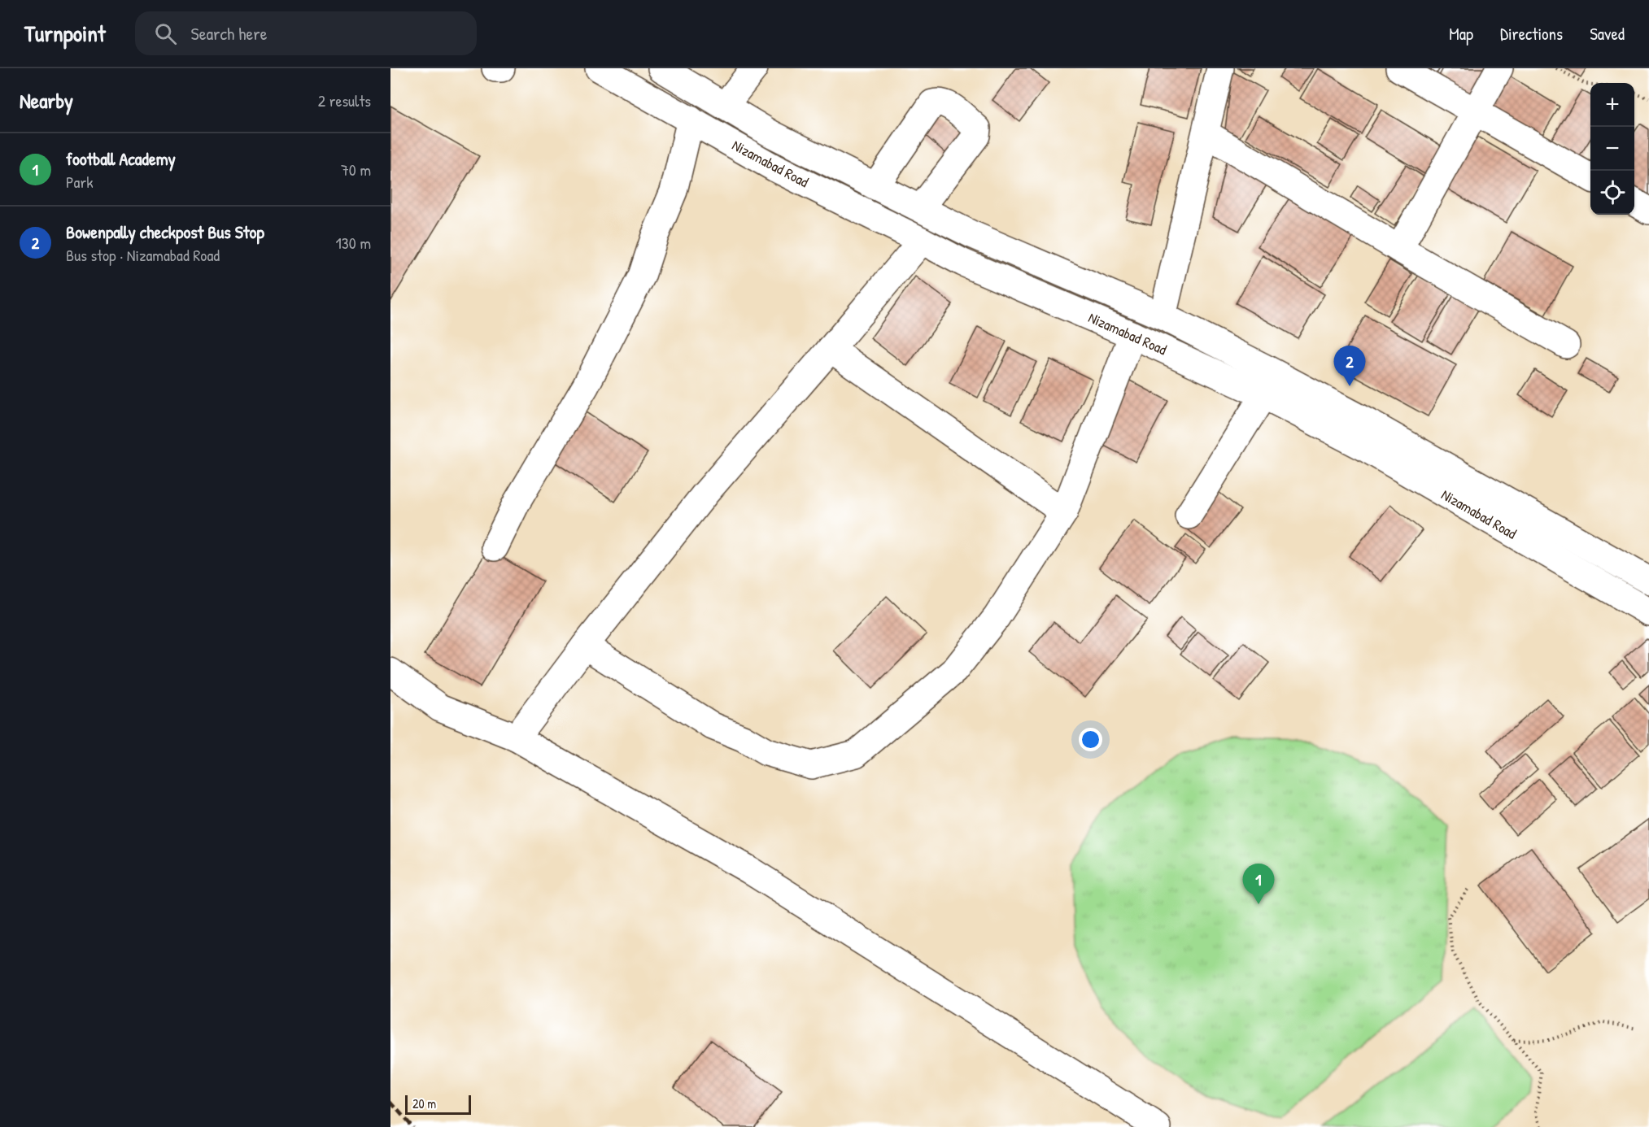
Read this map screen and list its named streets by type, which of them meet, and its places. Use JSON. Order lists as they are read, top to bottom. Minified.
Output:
{"streets":{"main road":["Nizamabad Road"]},"scale_bar":"20 m","page":{"header":"Turnpoint","search":"Search here","nav":["Map","Directions","Saved"],"heading":["Nearby","2 results"],"map_buttons":["+","−"],"list":[{"mark":"1","name":"football Academy","note":"Park","value":"70 m"},{"mark":"2","name":"Bowenpally checkpost Bus Stop","note":"Bus stop · Nizamabad Road","value":"130 m"}],"pins":["2","1"],"scale":"20 m"}}
